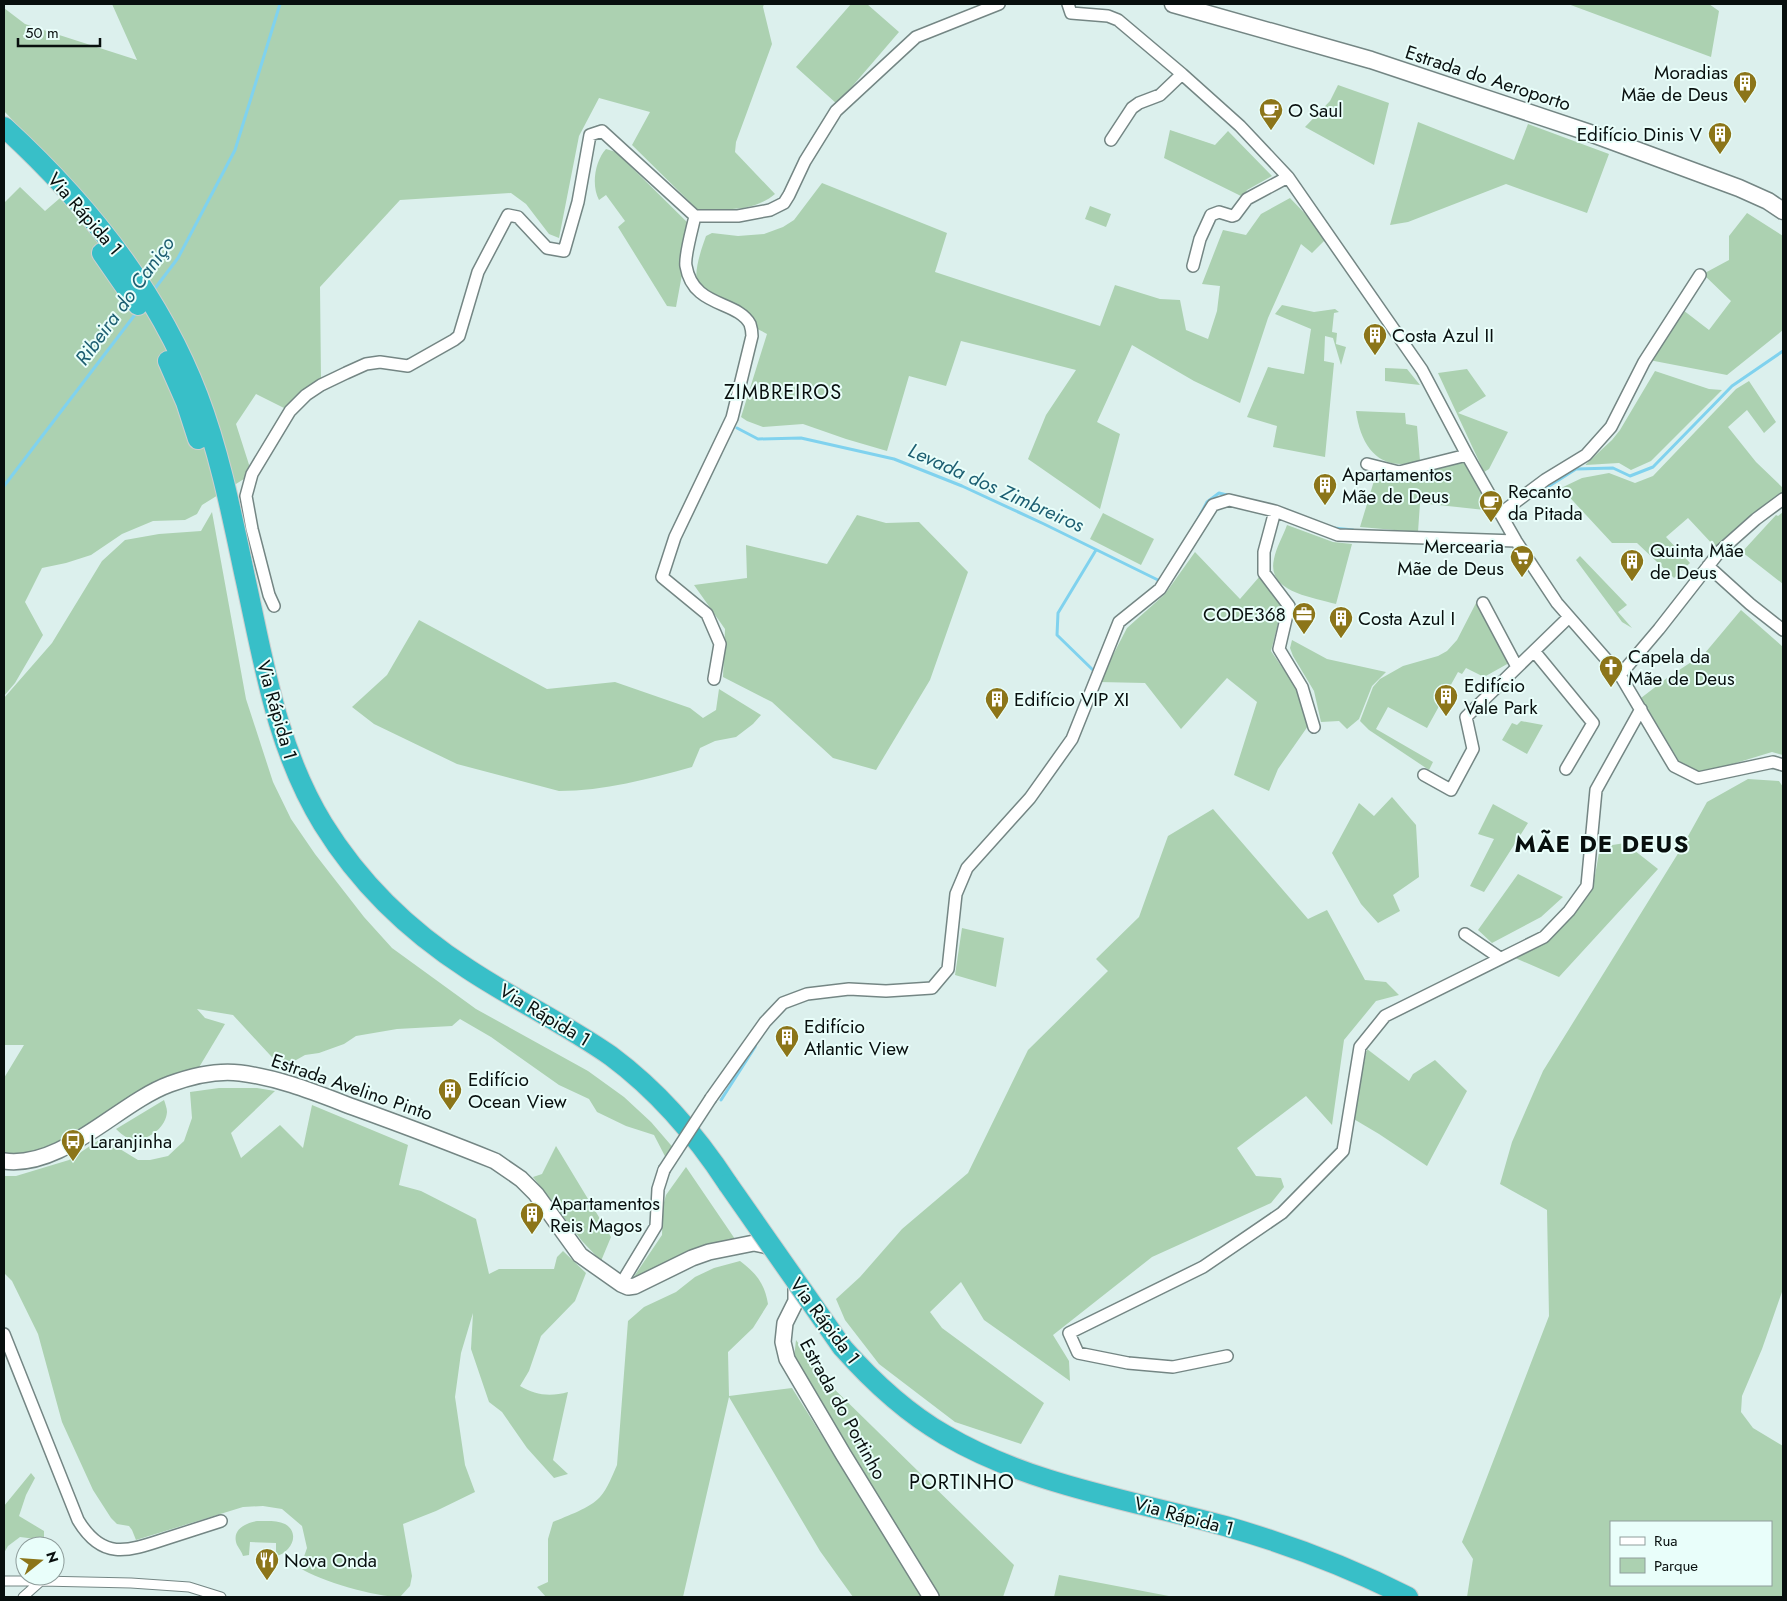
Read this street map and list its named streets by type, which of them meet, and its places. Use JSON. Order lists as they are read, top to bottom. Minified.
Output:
{"streets":{"highway":["Via Rápida 1"],"main road":["Estrada do Aeroporto"],"street":["Estrada Avelino Pinto","Estrada do Portinho"]},"crossings":[["Estrada Avelino Pinto","Estrada do Portinho"]],"districts":["ZIMBREIROS","MÃE DE DEUS","PORTINHO"],"water":["Ribeira do Caniço","Levada dos Zimbreiros"],"places":{"building":["Moradias Mãe de Deus","Edifício Dinis V","Costa Azul II","Apartamentos Mãe de Deus","Quinta Mãe de Deus","Costa Azul I","Edifício Vale Park","Edifício VIP XI","Edifício Atlantic View","Edifício Ocean View","Apartamentos Reis Magos"],"cafe":["O Saul","Recanto da Pitada"],"supermarket":["Mercearia Mãe de Deus"],"office":["CODE368"],"church":["Capela da Mãe de Deus"],"bus stop":["Laranjinha"],"restaurant":["Nova Onda"]},"legend":["Rua","Parque"],"scale_bar":"50 m","north":"right"}
